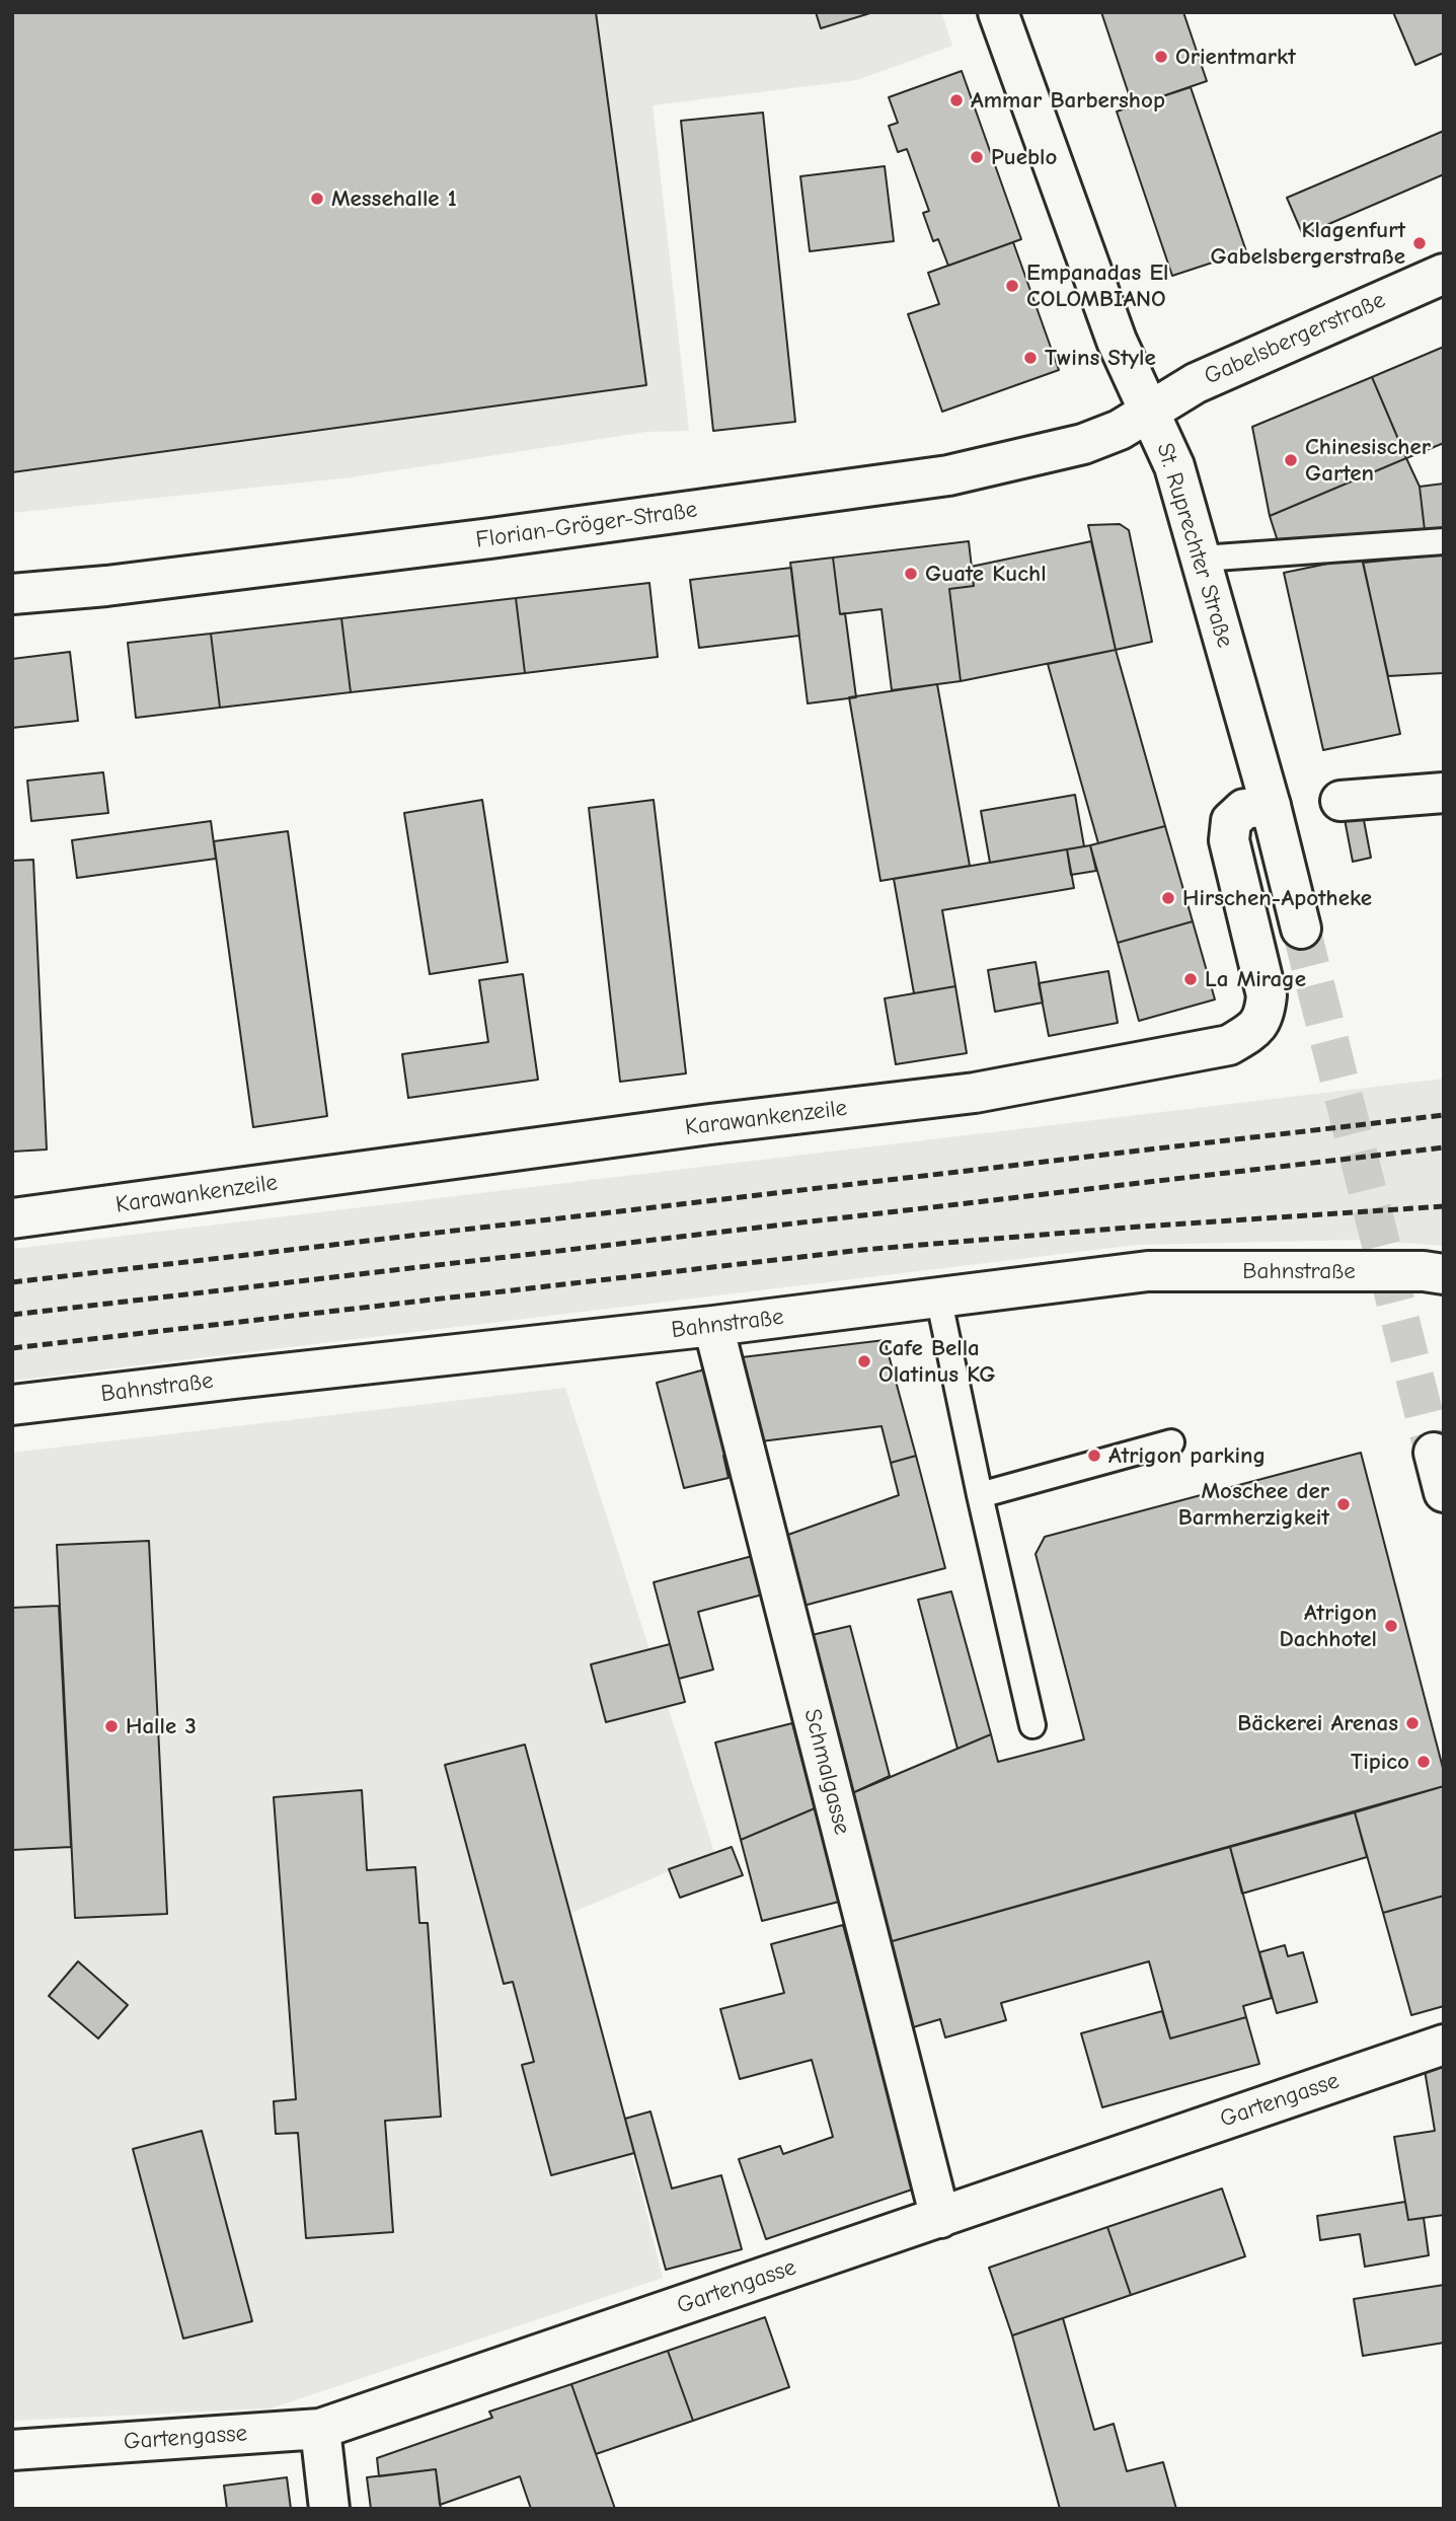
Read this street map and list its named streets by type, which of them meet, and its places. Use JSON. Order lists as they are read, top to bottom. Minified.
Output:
{"streets":{"street":["Gabelsbergerstraße","Florian-Gröger-Straße","St. Ruprechter Straße","Karawankenzeile","Bahnstraße","Schmalgasse","Gartengasse"]},"crossings":[["Gabelsbergerstraße","Florian-Gröger-Straße"],["Gabelsbergerstraße","St. Ruprechter Straße"],["Florian-Gröger-Straße","St. Ruprechter Straße"],["St. Ruprechter Straße","Karawankenzeile"],["Bahnstraße","Schmalgasse"],["Schmalgasse","Gartengasse"]],"places":["Orientmarkt","Ammar Barbershop","Pueblo","Messehalle 1","Klagenfurt Gabelsbergerstraße","Empanadas El COLOMBIANO","Twins Style","Chinesischer Garten","Guate Kuchl","Hirschen-Apotheke","La Mirage","Cafe Bella Olatinus KG","Atrigon parking","Moschee der Barmherzigkeit","Atrigon Dachhotel","Bäckerei Arenas","Halle 3","Tipico"]}
